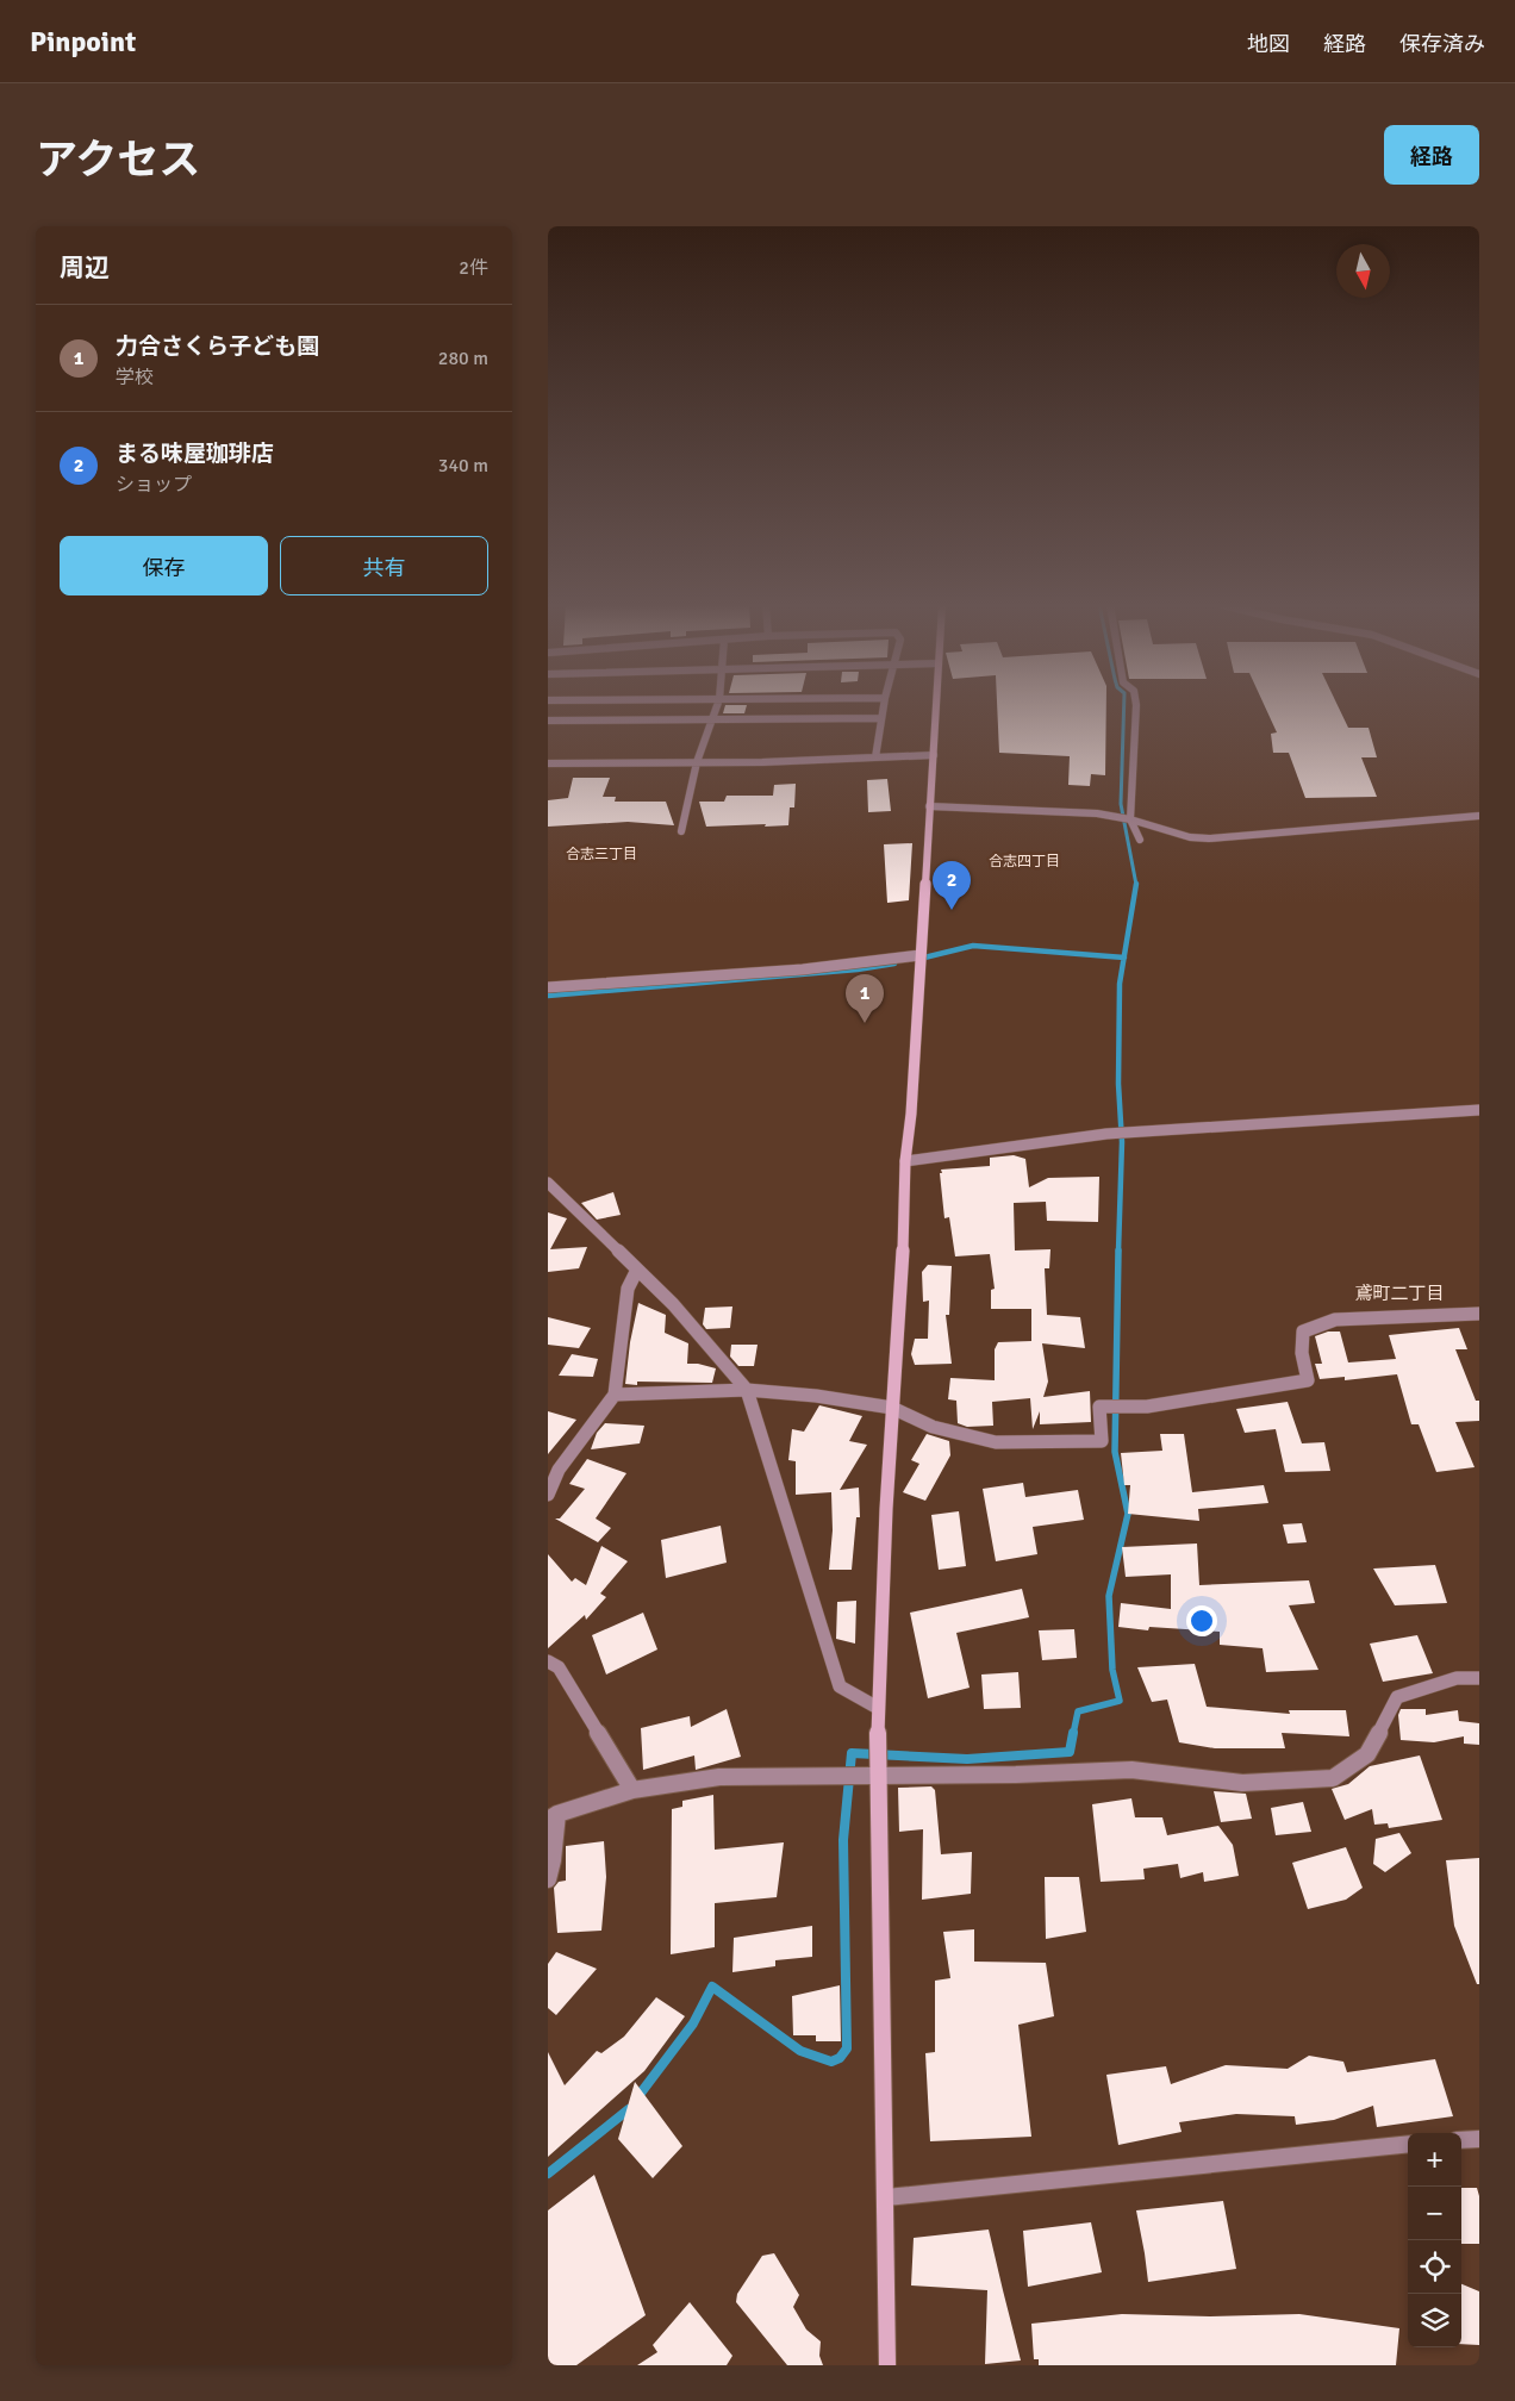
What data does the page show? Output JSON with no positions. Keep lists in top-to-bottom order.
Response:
{
  "districts": ["合志三丁目", "合志四丁目", "鳶町二丁目"],
  "north": "bottom",
  "page": {
    "header": "Pinpoint",
    "nav": ["地図", "経路", "保存済み"],
    "title": "アクセス",
    "buttons": [
      "経路",
      ["保存", "共有"]
    ],
    "heading": ["周辺", "2件"],
    "list": [
      {
        "mark": "1",
        "name": "力合さくら子ども園",
        "note": "学校",
        "value": "280 m"
      },
      {
        "mark": "2",
        "name": "まる味屋珈琲店",
        "note": "ショップ",
        "value": "340 m"
      }
    ],
    "pins": ["2", "1"],
    "map_buttons": ["+", "−"]
  }
}
